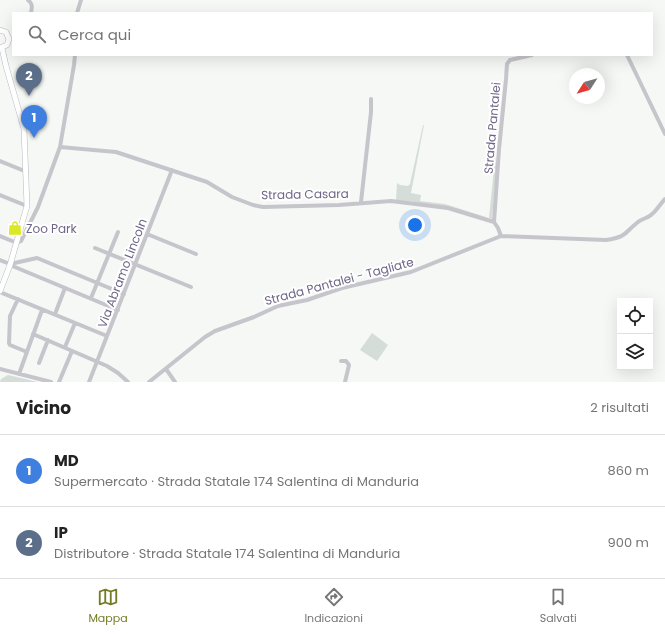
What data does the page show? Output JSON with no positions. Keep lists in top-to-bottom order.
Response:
{
  "streets": {
    "street": [
      "Strada Pantalei",
      "Strada Casara",
      "Via Abramo Lincoln",
      "Strada Pantalei - Tagliate"
    ]
  },
  "crossings": [
    ["Strada Pantalei", "Strada Casara"],
    ["Strada Casara", "Via Abramo Lincoln"]
  ],
  "places": {
    "shop": ["Zoo Park"]
  },
  "north": "bottom left",
  "page": {
    "search": "Cerca qui",
    "pins": ["2", "1"],
    "heading": ["Vicino", "2 risultati"],
    "list": [
      {
        "mark": "1",
        "name": "MD",
        "note": "Supermercato · Strada Statale 174 Salentina di Manduria",
        "value": "860 m"
      },
      {
        "mark": "2",
        "name": "IP",
        "note": "Distributore · Strada Statale 174 Salentina di Manduria",
        "value": "900 m"
      }
    ],
    "nav": ["Mappa", "Indicazioni", "Salvati"]
  }
}
